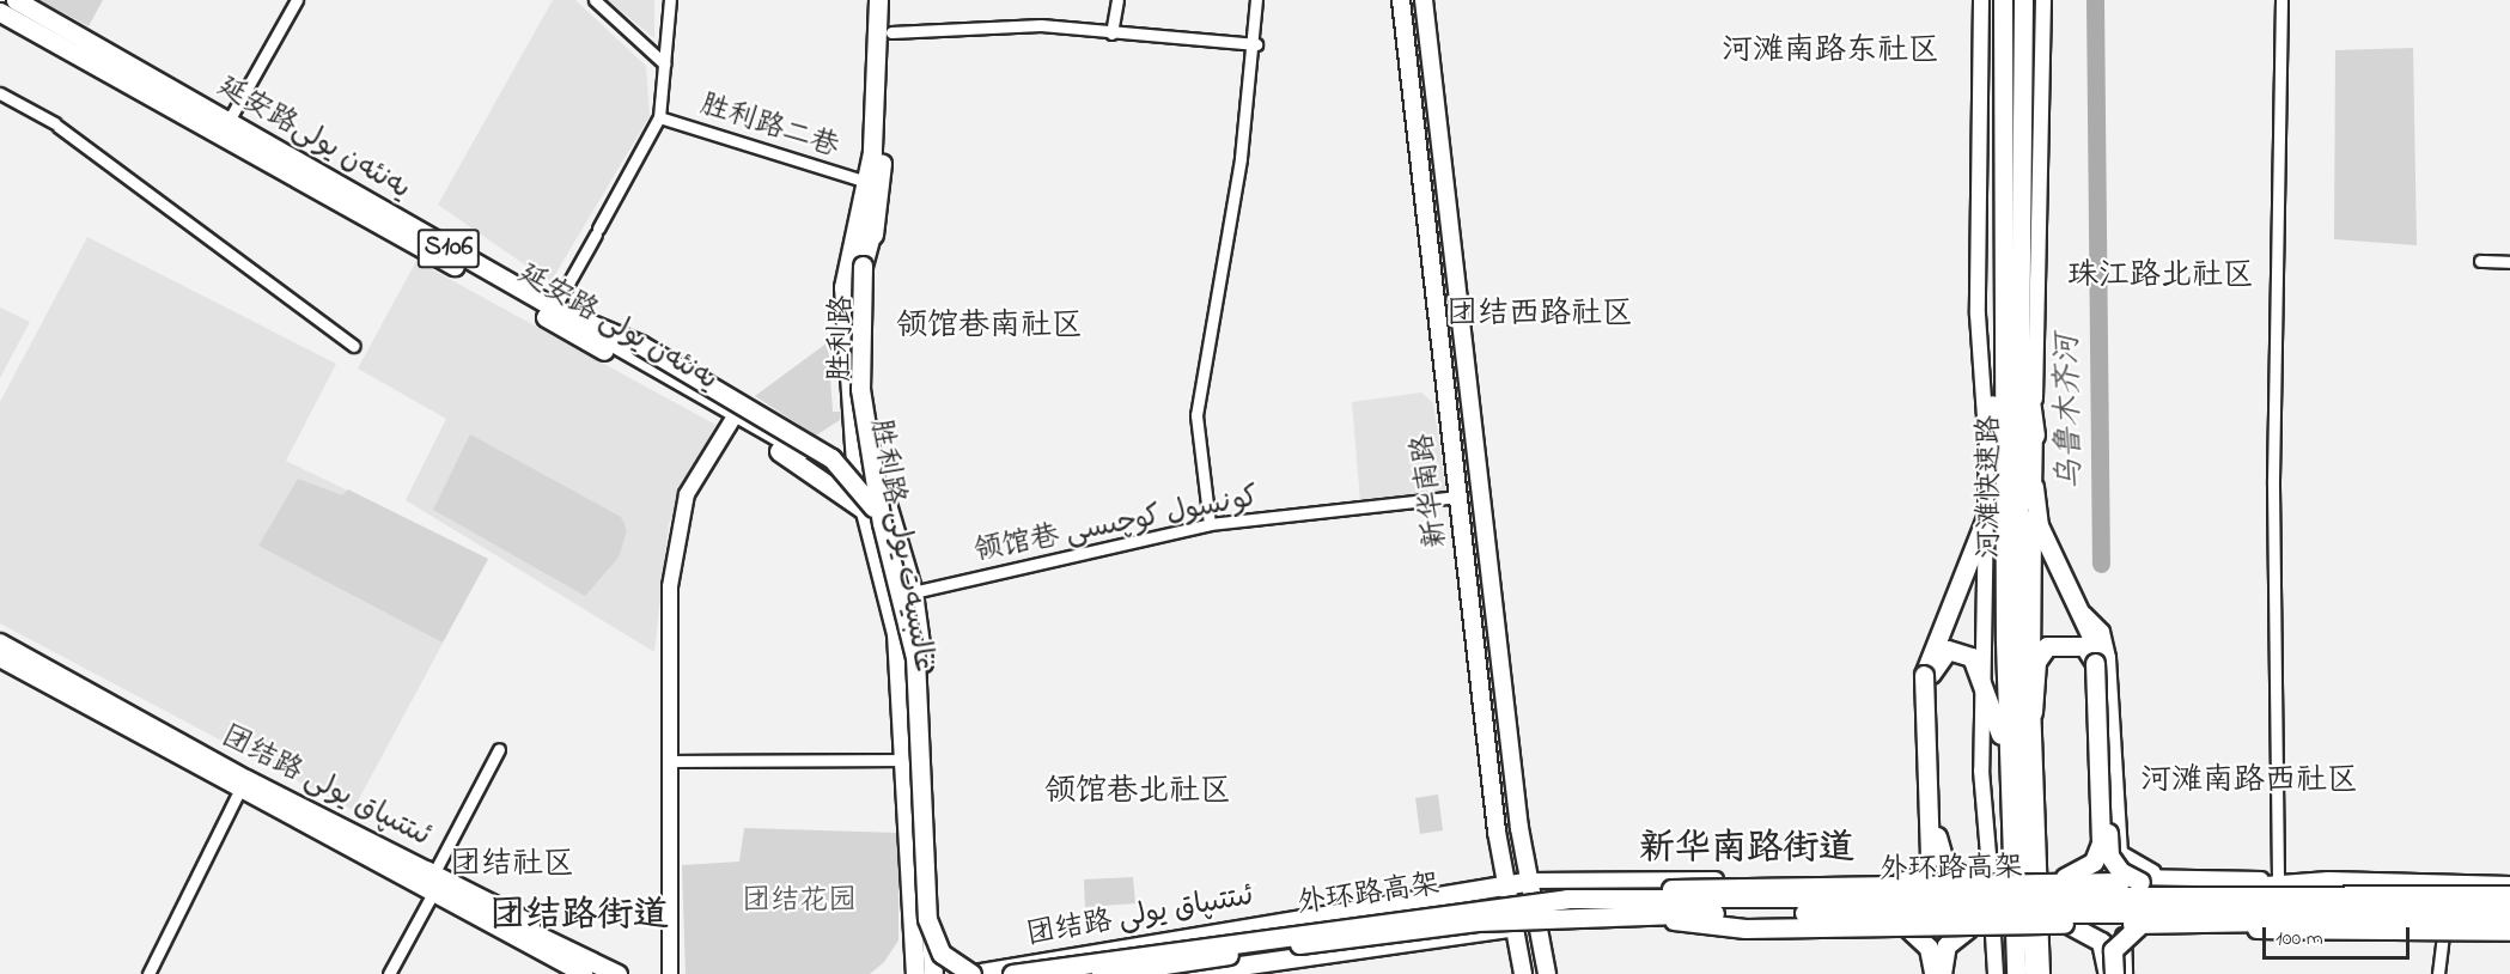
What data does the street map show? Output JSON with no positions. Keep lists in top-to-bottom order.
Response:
{
  "streets": {
    "main road": [
      "延安路يەنئەن يولى",
      "S106",
      "延安路 يەنئەن يولى",
      "胜利路",
      "河滩快速路",
      "新华南路",
      "胜利路 غالىبىيەت يولى",
      "团结路 ئىتتىپاق يولى",
      "外环路高架"
    ],
    "street": ["胜利路二巷", "领馆巷 كونسول كوچىسى"]
  },
  "crossings": [
    ["胜利路二巷", "胜利路 غالىبىيەت يولى"],
    ["延安路يەنئەن يولى", "延安路 يەنئەن يولى"],
    ["延安路يەنئەن يولى", "胜利路"],
    ["延安路يەنئەن يولى", "胜利路 غالىبىيەت يولى"],
    ["延安路 يەنئەن يولى", "胜利路 غالىبىيەت يولى"],
    ["胜利路", "领馆巷 كونسول كوچىسى"],
    ["新华南路", "领馆巷 كونسول كوچىسى"],
    ["新华南路", "团结路 ئىتتىپاق يولى"]
  ],
  "districts": [
    "河滩南路东社区",
    "珠江路北社区",
    "团结西路社区",
    "领馆巷南社区",
    "河滩南路西社区",
    "领馆巷北社区",
    "新华南路街道",
    "团结社区",
    "团结路街道"
  ],
  "water": ["乌鲁木齐河"],
  "parks": ["团结花园"],
  "scale_bar": "100 m"
}
